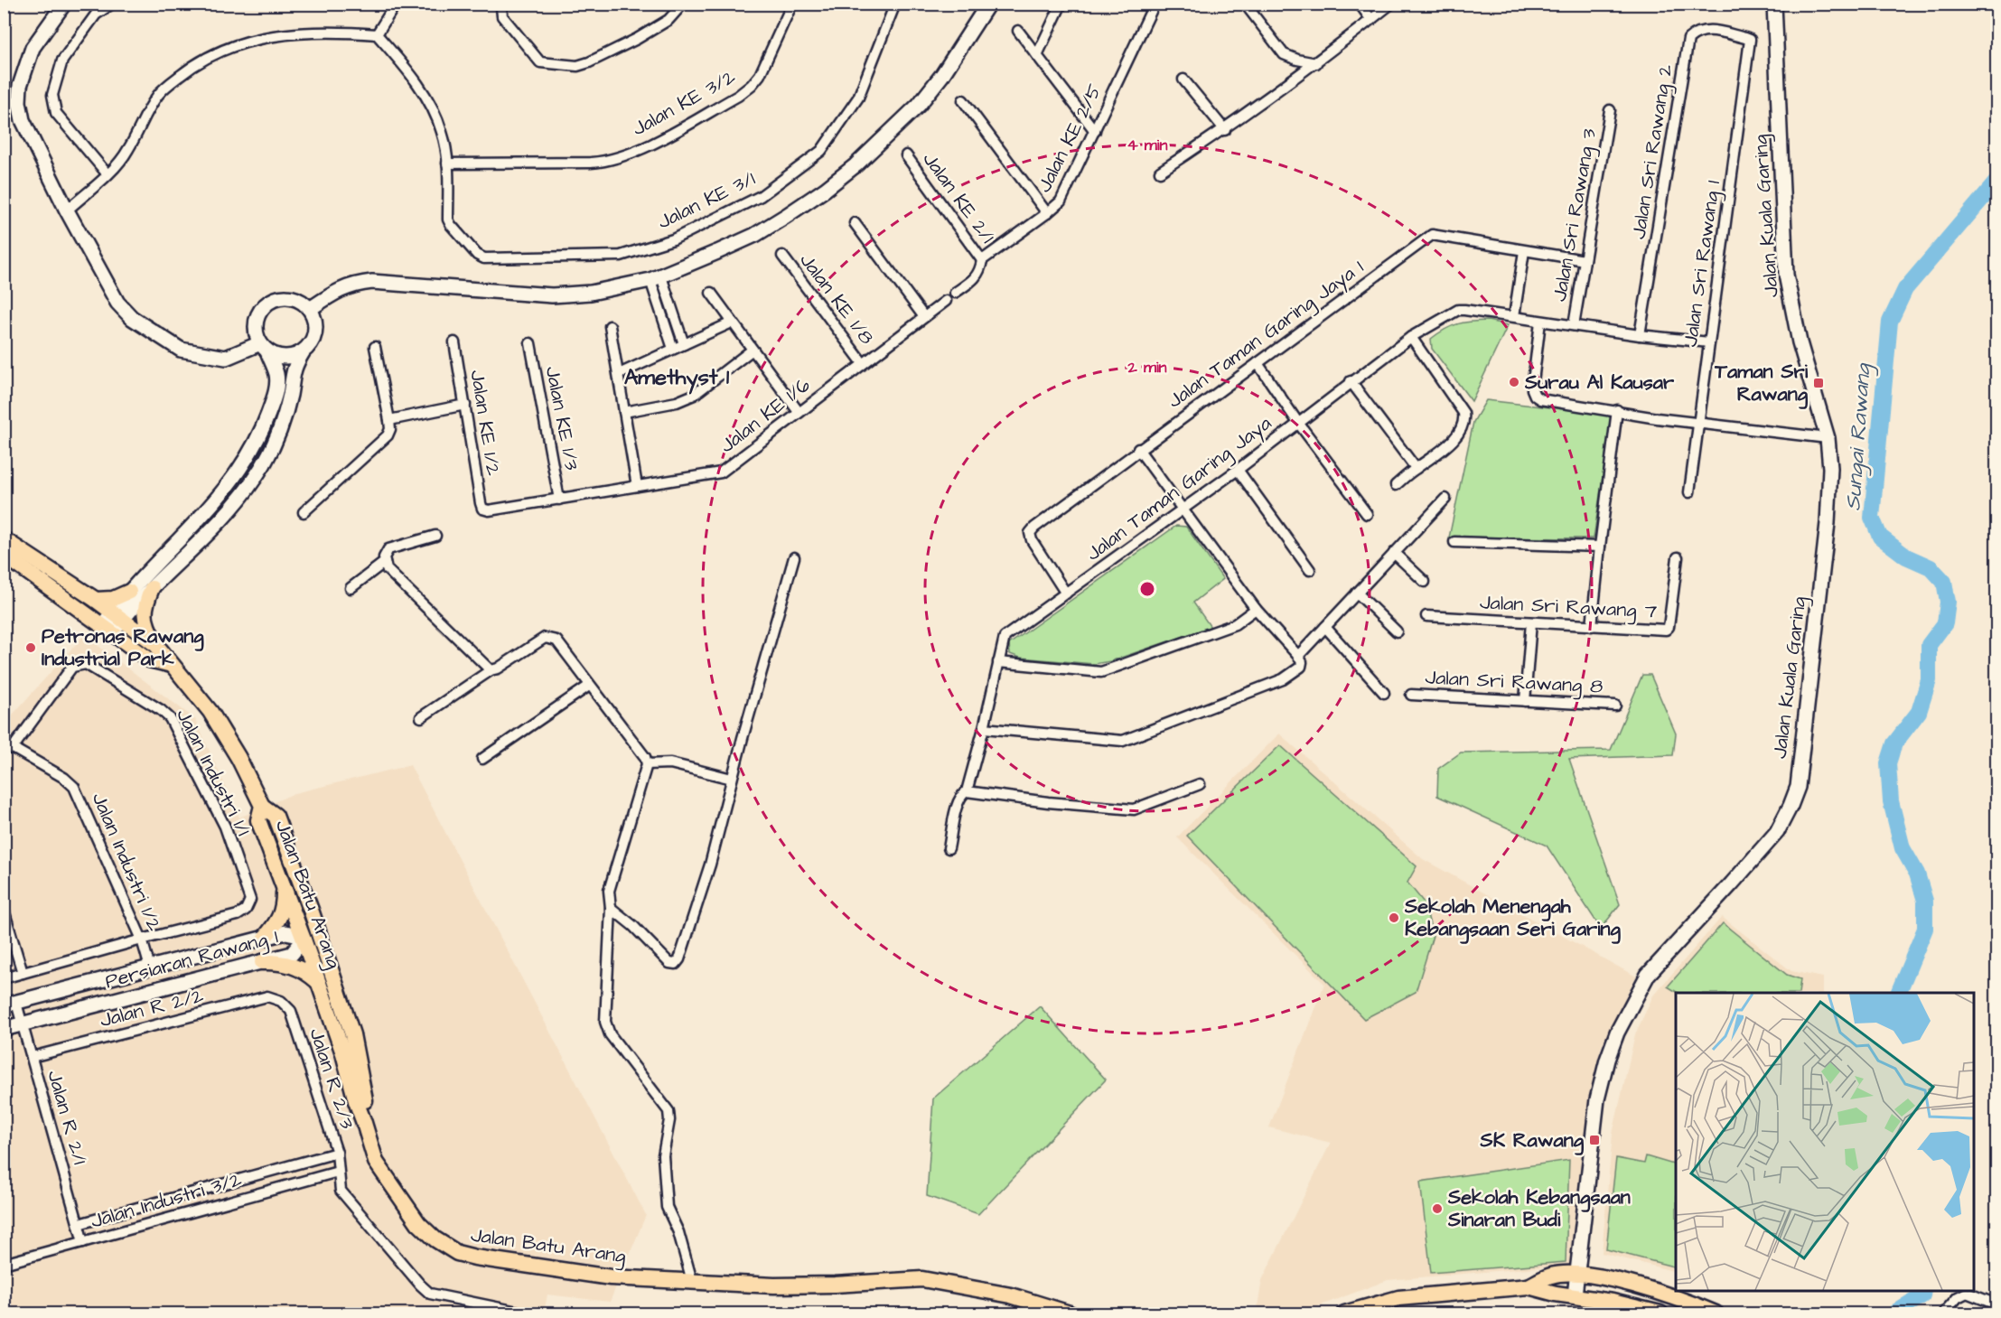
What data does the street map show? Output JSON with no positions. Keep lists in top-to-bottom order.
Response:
{
  "streets": {
    "main road": ["Jalan Batu Arang"],
    "street": [
      "Jalan KE 3/2",
      "Jalan KE 2/5",
      "Jalan Sri Rawang 2",
      "Jalan KE 2/1",
      "Jalan KE 3/1",
      "Jalan Sri Rawang 3",
      "Jalan Kuala Garing",
      "Jalan Sri Rawang 1",
      "Jalan KE 1/8",
      "Jalan Taman Garing Jaya 1",
      "Jalan KE 1/6",
      "Jalan KE 1/3",
      "Jalan KE 1/2",
      "Jalan Taman Garing Jaya",
      "Jalan Sri Rawang 7",
      "Jalan Sri Rawang 8",
      "Jalan Industri 1/1",
      "Jalan Industri 1/2",
      "Persiaran Rawang 1",
      "Jalan R 2/2",
      "Jalan R 2/3",
      "Jalan R 2/1",
      "Jalan Industri 3/2"
    ]
  },
  "crossings": [
    ["Jalan KE 3/2", "Jalan KE 3/1"],
    ["Jalan KE 2/5", "Jalan KE 2/1"],
    ["Jalan Sri Rawang 2", "Jalan Sri Rawang 1"],
    ["Jalan Sri Rawang 2", "Jalan Taman Garing Jaya"],
    ["Jalan Sri Rawang 3", "Jalan Taman Garing Jaya 1"],
    ["Jalan Sri Rawang 3", "Jalan Taman Garing Jaya"],
    ["Jalan Sri Rawang 1", "Jalan Taman Garing Jaya"],
    ["Jalan KE 1/8", "Jalan KE 1/6"],
    ["Jalan Taman Garing Jaya 1", "Jalan Taman Garing Jaya"],
    ["Jalan KE 1/6", "Jalan KE 1/3"],
    ["Jalan KE 1/6", "Jalan KE 1/2"],
    ["Jalan Industri 1/1", "Jalan Industri 1/2"],
    ["Jalan Industri 1/2", "Persiaran Rawang 1"],
    ["Jalan Batu Arang", "Persiaran Rawang 1"],
    ["Persiaran Rawang 1", "Jalan R 2/1"],
    ["Jalan R 2/2", "Jalan R 2/3"],
    ["Jalan R 2/2", "Jalan R 2/1"],
    ["Jalan R 2/3", "Jalan Industri 3/2"],
    ["Jalan R 2/1", "Jalan Industri 3/2"]
  ],
  "districts": ["Amethyst 1"],
  "water": ["Sungai Rawang"],
  "places": {
    "other": [
      "Surau Al Kausar",
      "Petronas Rawang Industrial Park",
      "Sekolah Menengah Kebangsaan Seri Garing",
      "Sekolah Kebangsaan Sinaran Budi"
    ],
    "transit": ["Taman Sri Rawang", "SK Rawang"]
  },
  "rings": ["4 min", "2 min"]
}
